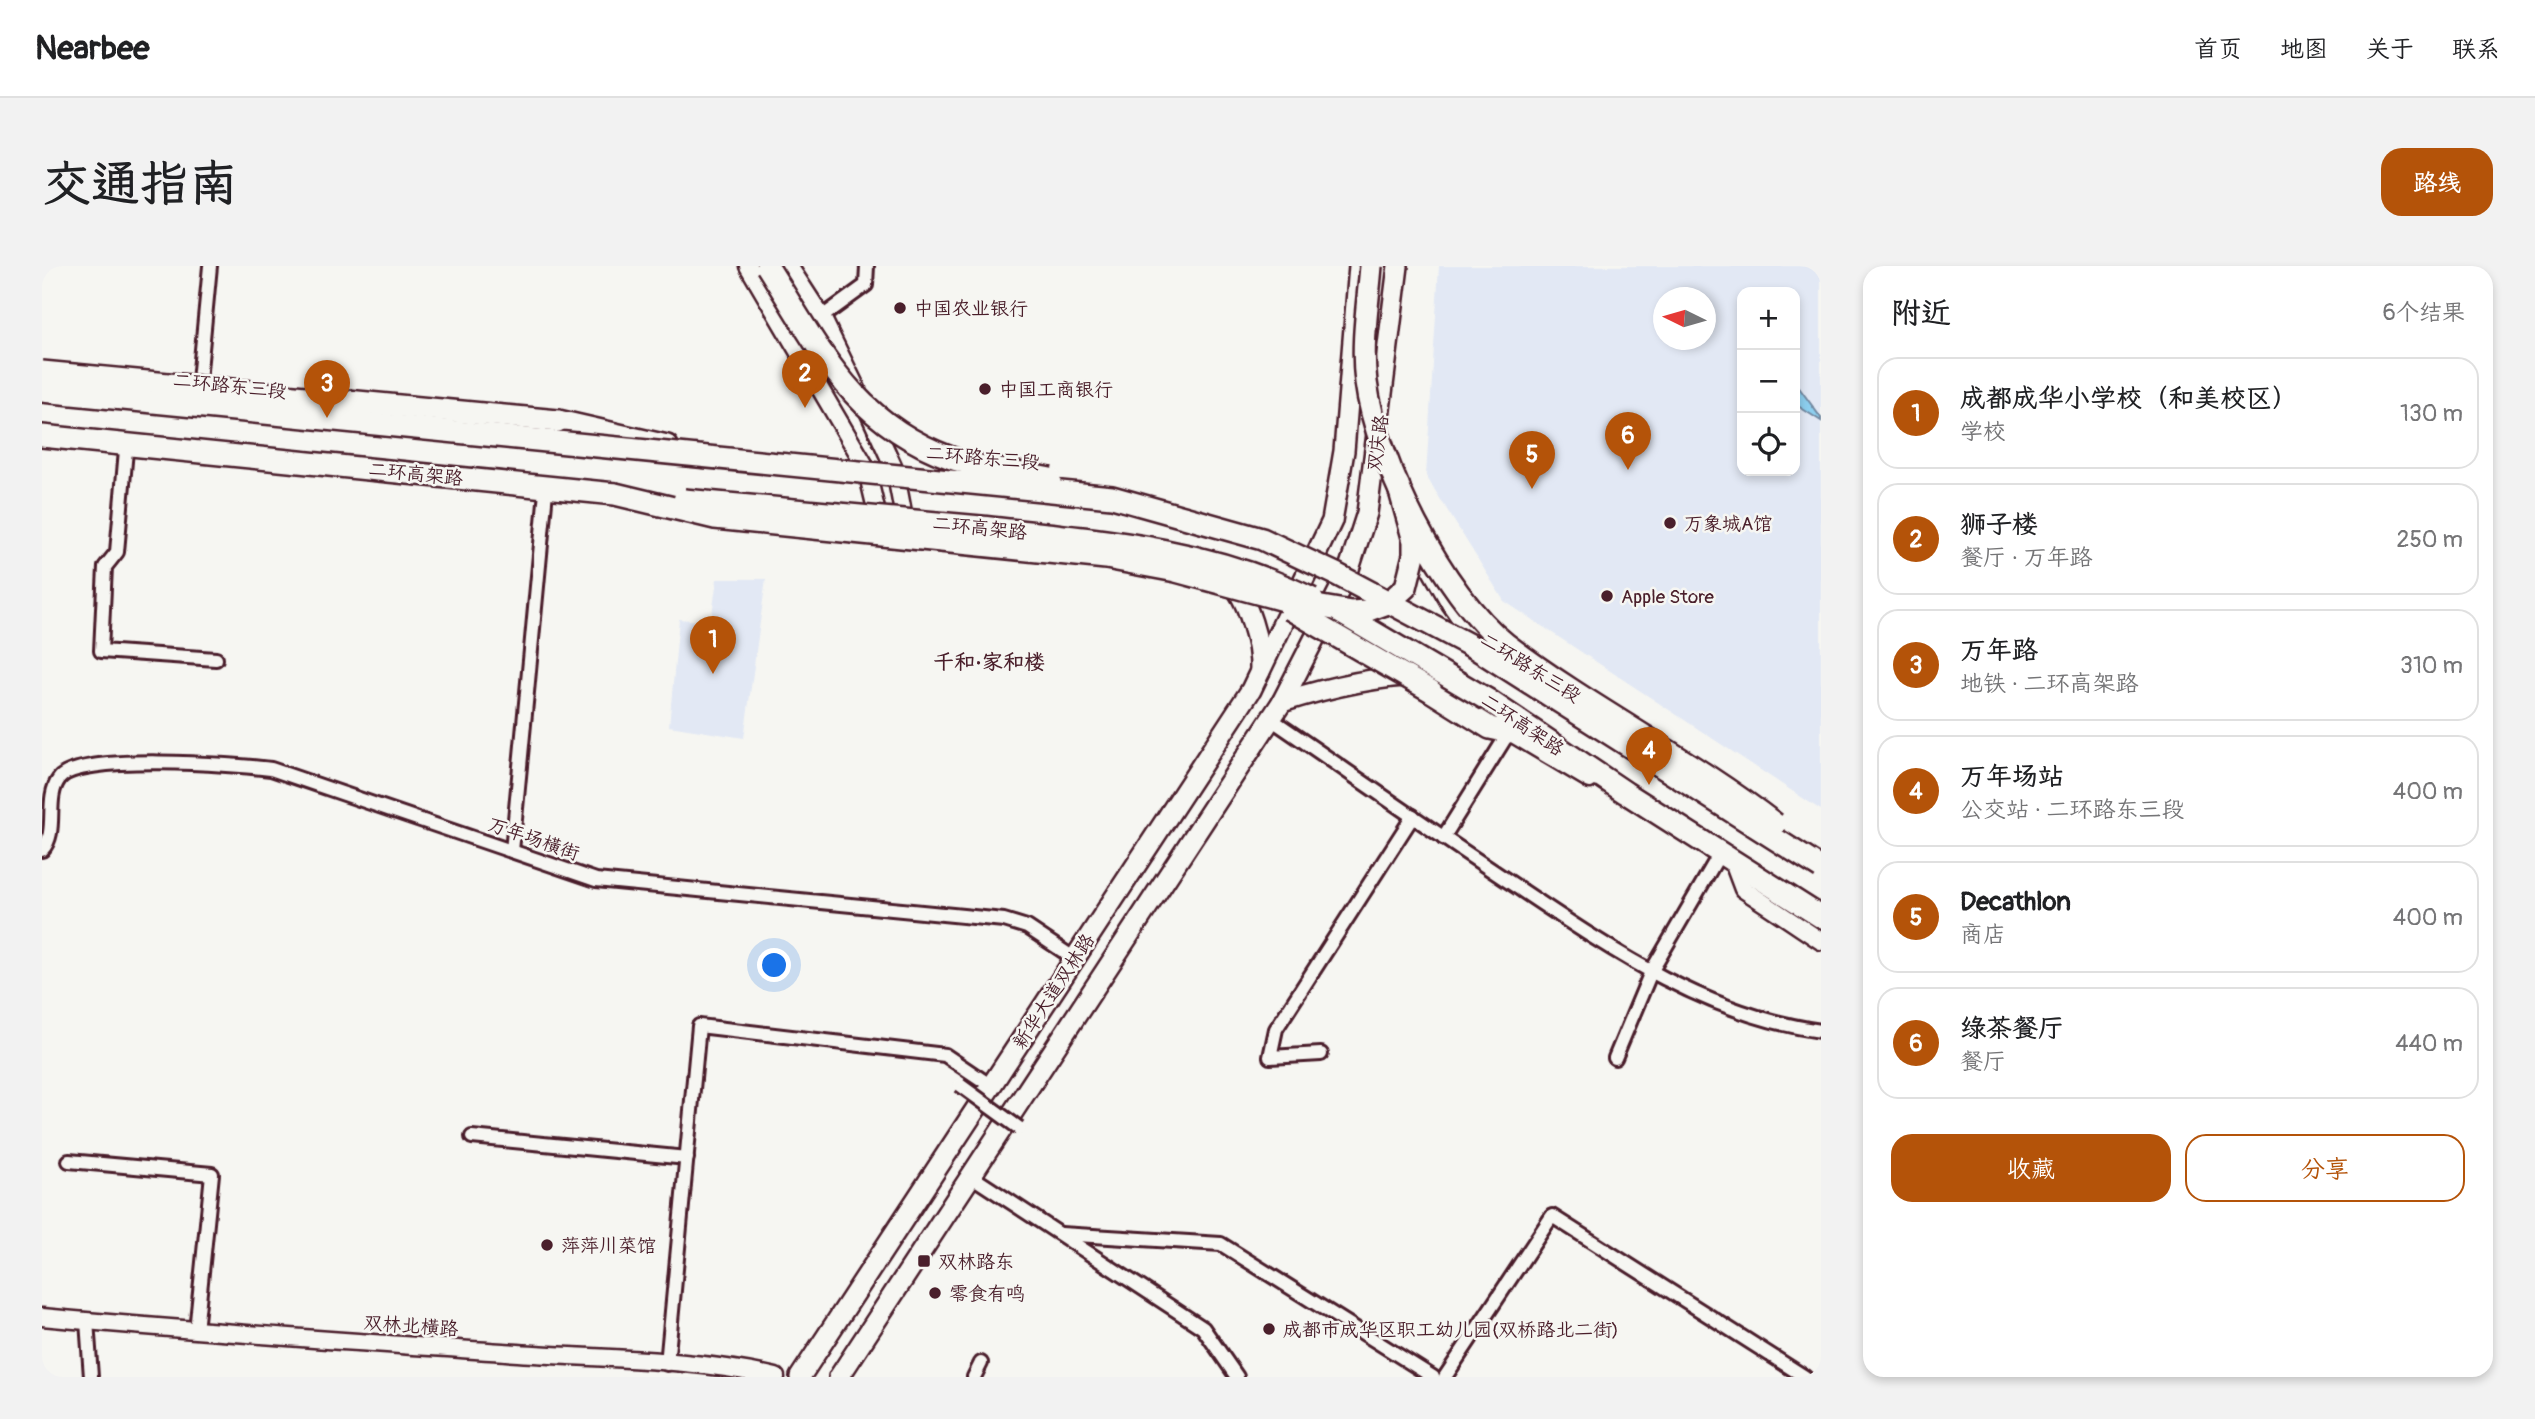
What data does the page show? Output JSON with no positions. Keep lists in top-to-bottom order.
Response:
{
  "streets": {
    "highway": ["二环高架路"],
    "main road": [
      "二环路东三段",
      "双庆路",
      "新华大道双林路",
      "双林北横路"
    ],
    "street": ["万年场横街"]
  },
  "crossings": [
    ["二环路东三段", "双庆路"],
    ["双庆路", "新华大道双林路"],
    ["万年场横街", "新华大道双林路"]
  ],
  "districts": ["千和·家和楼"],
  "places": {
    "other": [
      "中国农业银行",
      "中国工商银行",
      "万象城A馆",
      "Apple Store",
      "萍萍川菜馆",
      "零食有鸣",
      "成都市成华区职工幼儿园(双桥路北二街)"
    ],
    "transit": ["双林路东"]
  },
  "north": "left",
  "page": {
    "header": "Nearbee",
    "nav": [
      "首页",
      "地图",
      "关于",
      "联系"
    ],
    "buttons": [
      "路线",
      ["收藏", "分享"]
    ],
    "title": "交通指南",
    "heading": ["附近", "6个结果"],
    "map_buttons": ["+", "−"],
    "pins": [
      "2",
      "3",
      "6",
      "5",
      "1",
      "4"
    ],
    "list": [
      {
        "mark": "1",
        "name": "成都成华小学校（和美校区）",
        "note": "学校",
        "value": "130 m"
      },
      {
        "mark": "2",
        "name": "狮子楼",
        "note": "餐厅 · 万年路",
        "value": "250 m"
      },
      {
        "mark": "3",
        "name": "万年路",
        "note": "地铁 · 二环高架路",
        "value": "310 m"
      },
      {
        "mark": "4",
        "name": "万年场站",
        "note": "公交站 · 二环路东三段",
        "value": "400 m"
      },
      {
        "mark": "5",
        "name": "Decathlon",
        "note": "商店",
        "value": "400 m"
      },
      {
        "mark": "6",
        "name": "绿茶餐厅",
        "note": "餐厅",
        "value": "440 m"
      }
    ]
  }
}
